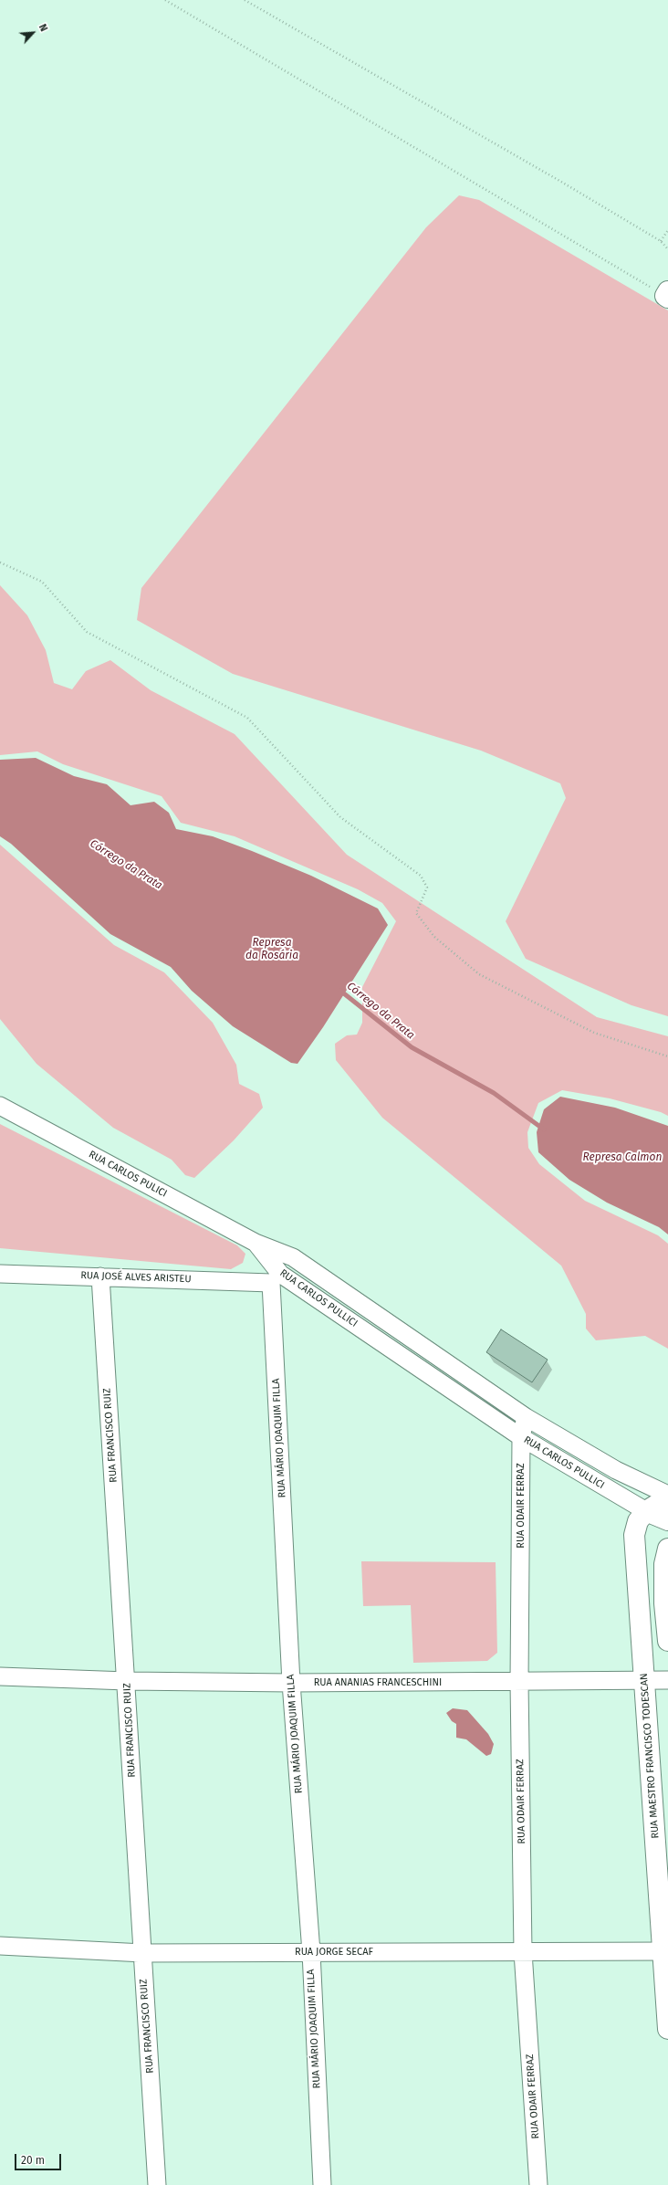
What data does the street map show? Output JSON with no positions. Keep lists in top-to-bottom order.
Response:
{
  "streets": {
    "main road": ["RUA CARLOS PULLICI", "RUA MAESTRO FRANCISCO TODESCAN"],
    "street": [
      "RUA CARLOS PULICI",
      "RUA JOSÉ ALVES ARISTEU",
      "RUA FRANCISCO RUIZ",
      "RUA MÁRIO JOAQUIM FILLA",
      "RUA ODAIR FERRAZ",
      "RUA ANANIAS FRANCESCHINI",
      "RUA JORGE SECAF"
    ]
  },
  "crossings": [
    ["RUA CARLOS PULICI", "RUA CARLOS PULLICI"],
    ["RUA JOSÉ ALVES ARISTEU", "RUA CARLOS PULLICI"],
    ["RUA JOSÉ ALVES ARISTEU", "RUA FRANCISCO RUIZ"],
    ["RUA JOSÉ ALVES ARISTEU", "RUA MÁRIO JOAQUIM FILLA"],
    ["RUA CARLOS PULLICI", "RUA MÁRIO JOAQUIM FILLA"],
    ["RUA CARLOS PULLICI", "RUA ODAIR FERRAZ"],
    ["RUA CARLOS PULLICI", "RUA MAESTRO FRANCISCO TODESCAN"],
    ["RUA FRANCISCO RUIZ", "RUA ANANIAS FRANCESCHINI"],
    ["RUA FRANCISCO RUIZ", "RUA JORGE SECAF"],
    ["RUA MÁRIO JOAQUIM FILLA", "RUA ANANIAS FRANCESCHINI"],
    ["RUA MÁRIO JOAQUIM FILLA", "RUA JORGE SECAF"],
    ["RUA ODAIR FERRAZ", "RUA ANANIAS FRANCESCHINI"],
    ["RUA ODAIR FERRAZ", "RUA JORGE SECAF"],
    ["RUA ANANIAS FRANCESCHINI", "RUA MAESTRO FRANCISCO TODESCAN"],
    ["RUA MAESTRO FRANCISCO TODESCAN", "RUA JORGE SECAF"]
  ],
  "water": ["Córrego da Prata", "Represa da Rosária", "Represa Calmon"],
  "scale_bar": "20 m",
  "north": "top right"
}
